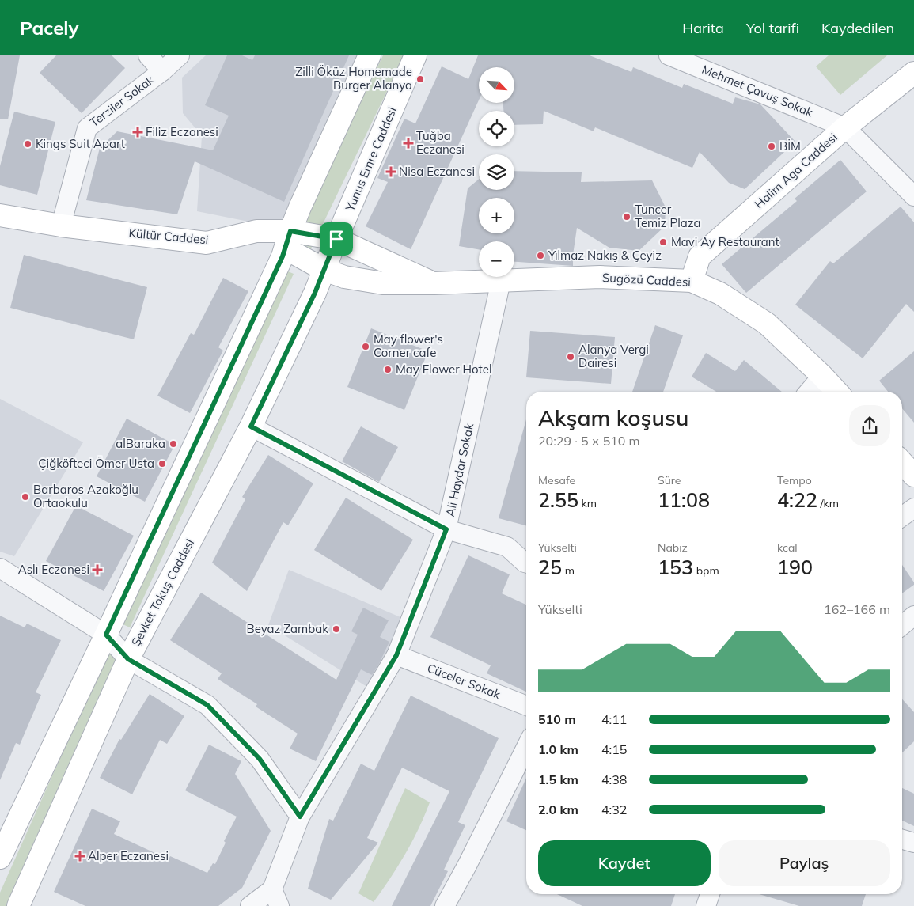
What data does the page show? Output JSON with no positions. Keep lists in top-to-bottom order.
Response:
{
  "streets": {
    "main road": [
      "Yunus Emre Caddesi",
      "Halim Aga Caddesi",
      "Kültür Caddesi",
      "Sugözü Caddesi",
      "Şevket Tokuş Caddesi"
    ],
    "street": [
      "Mehmet Çavuş Sokak",
      "Terziler Sokak",
      "Ali Haydar Sokak",
      "Cüceler Sokak"
    ]
  },
  "crossings": [
    ["Mehmet Çavuş Sokak", "Halim Aga Caddesi"],
    ["Terziler Sokak", "Kültür Caddesi"],
    ["Yunus Emre Caddesi", "Kültür Caddesi"],
    ["Yunus Emre Caddesi", "Sugözü Caddesi"],
    ["Yunus Emre Caddesi", "Şevket Tokuş Caddesi"],
    ["Halim Aga Caddesi", "Sugözü Caddesi"],
    ["Kültür Caddesi", "Sugözü Caddesi"],
    ["Sugözü Caddesi", "Ali Haydar Sokak"],
    ["Sugözü Caddesi", "Şevket Tokuş Caddesi"],
    ["Ali Haydar Sokak", "Cüceler Sokak"]
  ],
  "places": {
    "other": [
      "Zilli Öküz Homemade Burger Alanya",
      "Kings Suit Apart",
      "BİM",
      "Tuncer Temiz Plaza",
      "Mavi Ay Restaurant",
      "Yılmaz Nakış & Çeyiz",
      "May flower's Corner cafe",
      "Alanya Vergi Dairesi",
      "May Flower Hotel",
      "alBaraka",
      "Çiğköfteci Ömer Usta",
      "Barbaros Azakoğlu Ortaokulu",
      "Beyaz Zambak"
    ],
    "health": [
      "Filiz Eczanesi",
      "Tuğba Eczanesi",
      "Nisa Eczanesi",
      "Aslı Eczanesi",
      "Alper Eczanesi"
    ]
  },
  "north": "bottom right",
  "page": {
    "header": "Pacely",
    "nav": ["Harita", "Yol tarifi", "Kaydedilen"],
    "map_buttons": ["+", "−"],
    "heading": ["Akşam koşusu", "20:29 · 5 × 510 m"],
    "stats": [
      ["Mesafe", "2.55 km"],
      ["Süre", "11:08"],
      ["Tempo", "4:22 /km"],
      ["Yükselti", "25 m"],
      ["Nabız", "153 bpm"],
      ["kcal", "190"]
    ],
    "chart": ["Yükselti", "162–166 m"],
    "list": [
      {
        "name": "510 m",
        "note": "4:11"
      },
      {
        "name": "1.0 km",
        "note": "4:15"
      },
      {
        "name": "1.5 km",
        "note": "4:38"
      },
      {
        "name": "2.0 km",
        "note": "4:32"
      }
    ],
    "buttons": ["Kaydet", "Paylaş"]
  }
}
